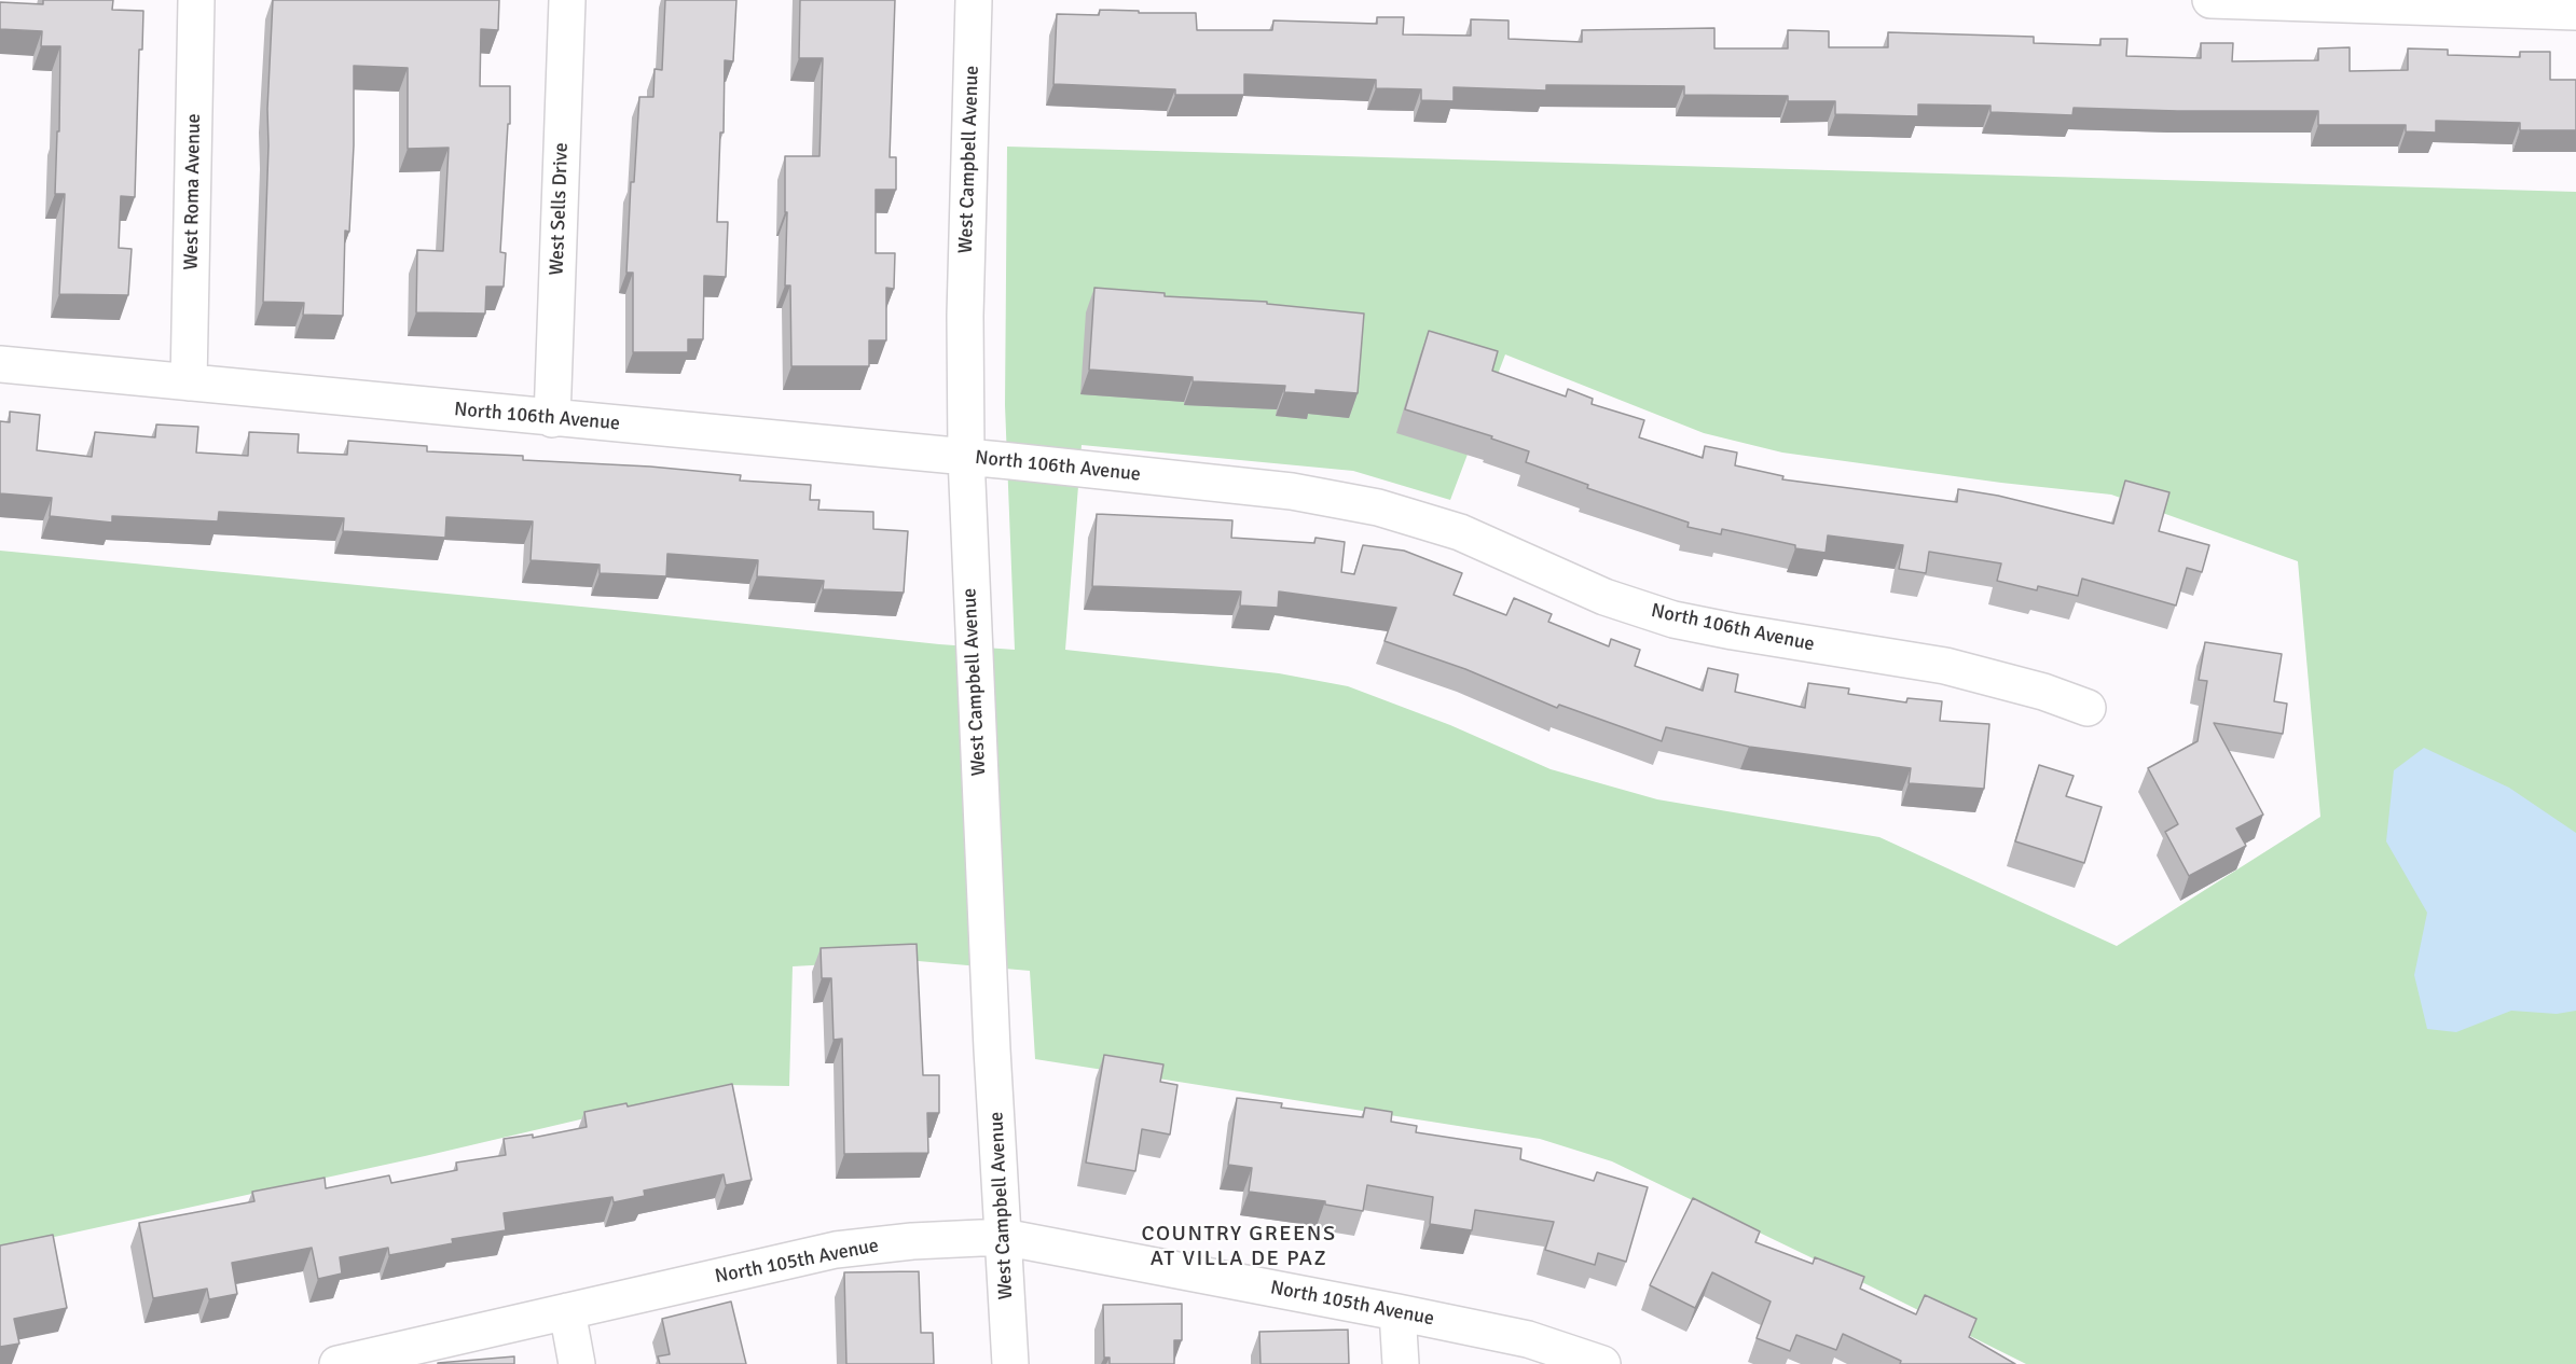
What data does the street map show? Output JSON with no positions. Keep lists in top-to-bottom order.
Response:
{
  "streets": {
    "street": [
      "West Campbell Avenue",
      "West Roma Avenue",
      "West Sells Drive",
      "North 106th Avenue",
      "North 105th Avenue"
    ]
  },
  "crossings": [
    ["West Campbell Avenue", "North 106th Avenue"],
    ["West Campbell Avenue", "North 105th Avenue"],
    ["West Roma Avenue", "North 106th Avenue"],
    ["West Sells Drive", "North 106th Avenue"]
  ],
  "districts": ["COUNTRY GREENS AT VILLA DE PAZ"]
}
